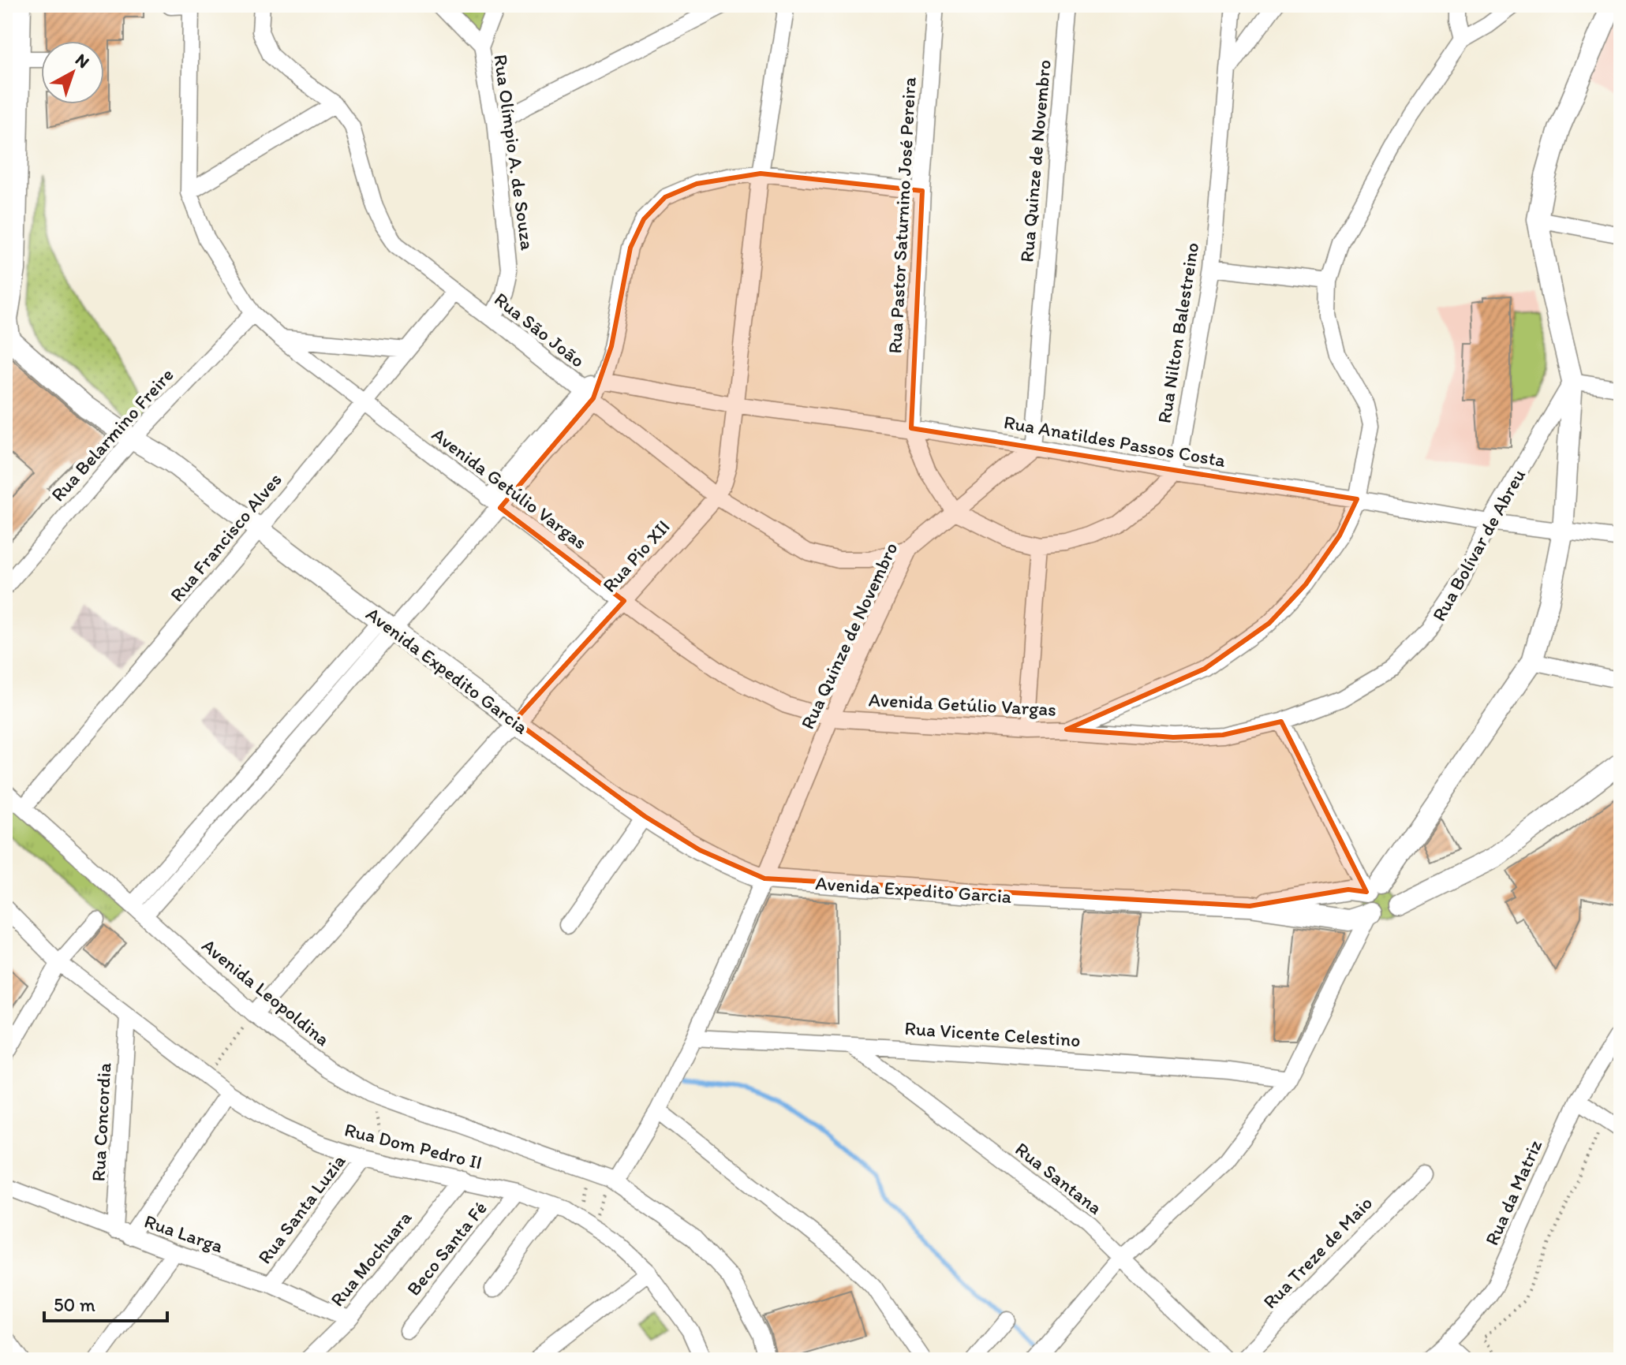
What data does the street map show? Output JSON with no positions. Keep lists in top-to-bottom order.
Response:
{
  "streets": {
    "main road": ["Avenida Expedito Garcia"],
    "street": [
      "Rua Olímpio A. de Souza",
      "Rua Quinze de Novembro",
      "Rua Pastor Saturnino José Pereira",
      "Rua São João",
      "Rua Nilton Balestreino",
      "Rua Belarmino Freire",
      "Rua Anatildes Passos Costa",
      "Avenida Getúlio Vargas",
      "Rua Francisco Alves",
      "Rua Bolívar de Abreu",
      "Rua Pio XII",
      "Avenida Leopoldina",
      "Rua Vicente Celestino",
      "Rua Concordia",
      "Rua Dom Pedro II",
      "Rua Santana",
      "Rua da Matriz",
      "Rua Santa Luzia",
      "Rua Larga",
      "Beco Santa Fé",
      "Rua Treze de Maio",
      "Rua Mochuara"
    ]
  },
  "crossings": [
    ["Rua Olímpio A. de Souza", "Rua São João"],
    ["Rua Quinze de Novembro", "Rua São João"],
    ["Rua Quinze de Novembro", "Rua Anatildes Passos Costa"],
    ["Rua Quinze de Novembro", "Avenida Getúlio Vargas"],
    ["Rua Quinze de Novembro", "Avenida Expedito Garcia"],
    ["Rua Quinze de Novembro", "Avenida Leopoldina"],
    ["Rua Quinze de Novembro", "Rua Vicente Celestino"],
    ["Rua Pastor Saturnino José Pereira", "Rua Anatildes Passos Costa"],
    ["Rua São João", "Rua Francisco Alves"],
    ["Rua São João", "Rua Pio XII"],
    ["Rua Nilton Balestreino", "Rua Anatildes Passos Costa"],
    ["Rua Belarmino Freire", "Avenida Getúlio Vargas"],
    ["Rua Belarmino Freire", "Avenida Expedito Garcia"],
    ["Rua Anatildes Passos Costa", "Rua Bolívar de Abreu"],
    ["Rua Anatildes Passos Costa", "Rua Pio XII"],
    ["Avenida Getúlio Vargas", "Rua Francisco Alves"],
    ["Avenida Getúlio Vargas", "Rua Bolívar de Abreu"],
    ["Avenida Getúlio Vargas", "Rua Pio XII"],
    ["Rua Francisco Alves", "Avenida Expedito Garcia"],
    ["Rua Francisco Alves", "Avenida Leopoldina"],
    ["Rua Pio XII", "Avenida Expedito Garcia"],
    ["Rua Pio XII", "Avenida Leopoldina"],
    ["Rua Vicente Celestino", "Rua Santana"],
    ["Rua Concordia", "Rua Dom Pedro II"],
    ["Rua Concordia", "Rua Larga"],
    ["Rua Dom Pedro II", "Rua Santa Luzia"],
    ["Rua Dom Pedro II", "Beco Santa Fé"],
    ["Rua Dom Pedro II", "Rua Mochuara"],
    ["Rua Santa Luzia", "Rua Larga"],
    ["Rua Larga", "Rua Mochuara"]
  ],
  "scale_bar": "50 m",
  "north": "top right"
}
